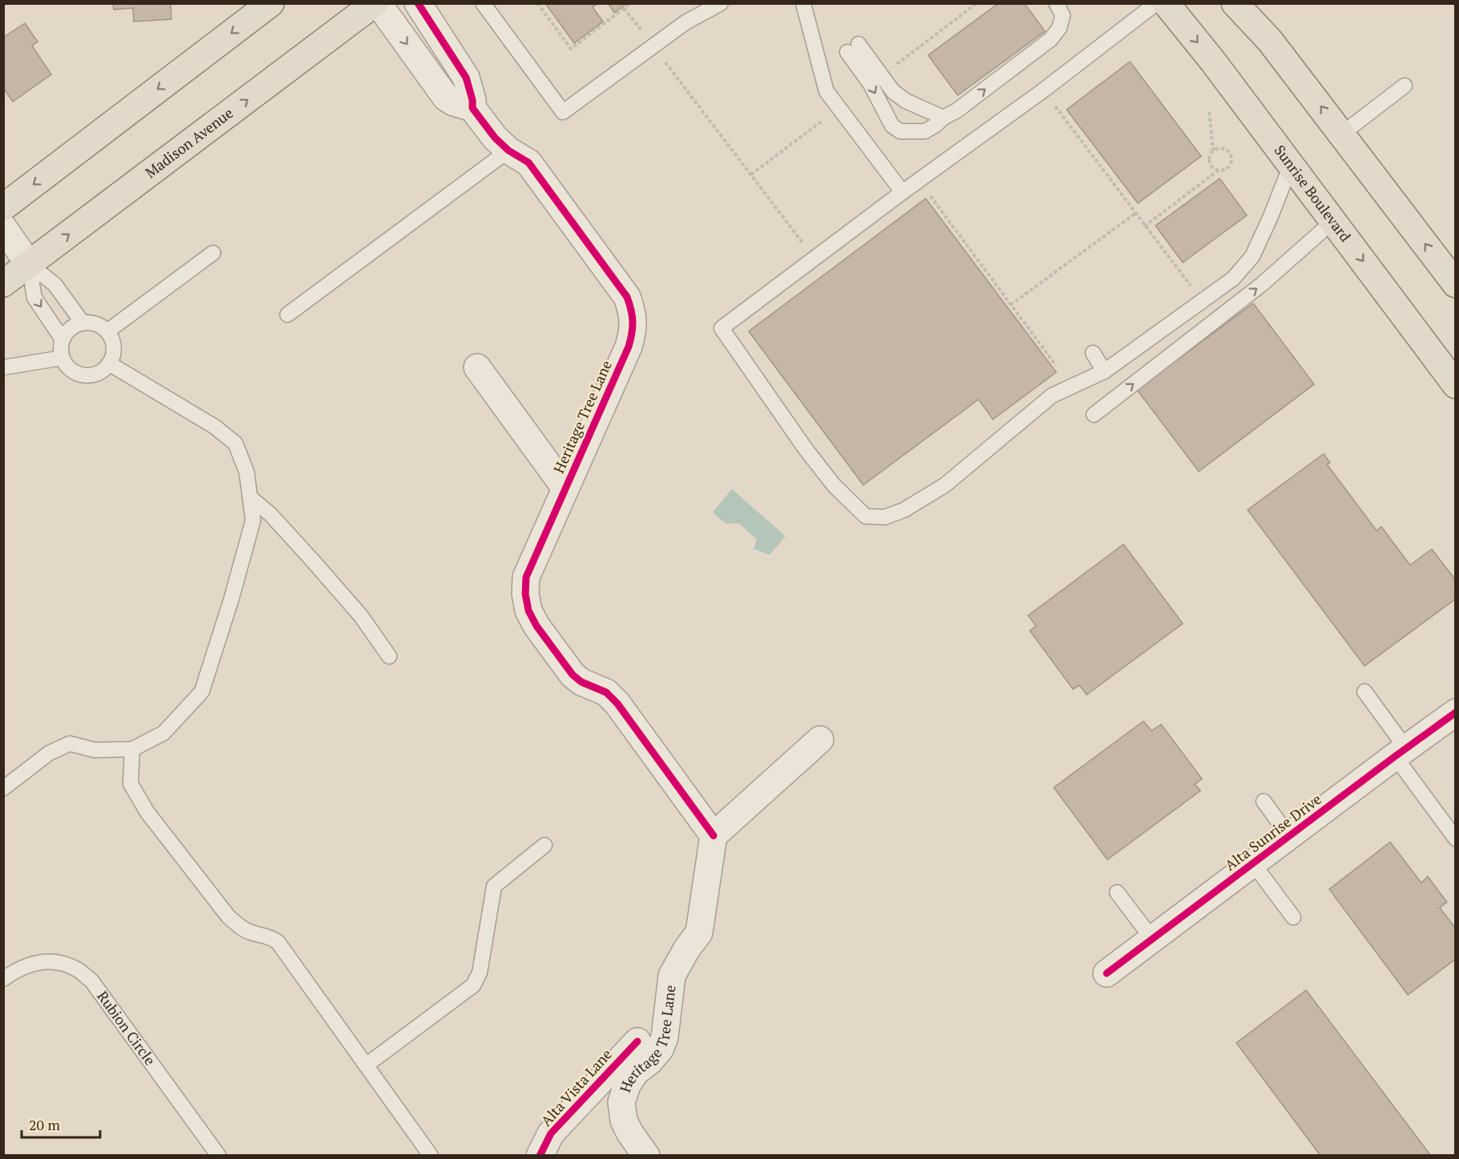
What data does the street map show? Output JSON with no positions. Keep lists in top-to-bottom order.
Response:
{
  "streets": {
    "main road": ["Madison Avenue", "Sunrise Boulevard"],
    "street": ["Heritage Tree Lane", "Alta Sunrise Drive", "Alta Vista Lane"],
    "lane": ["Rubion Circle"]
  },
  "scale_bar": "20 m"
}
